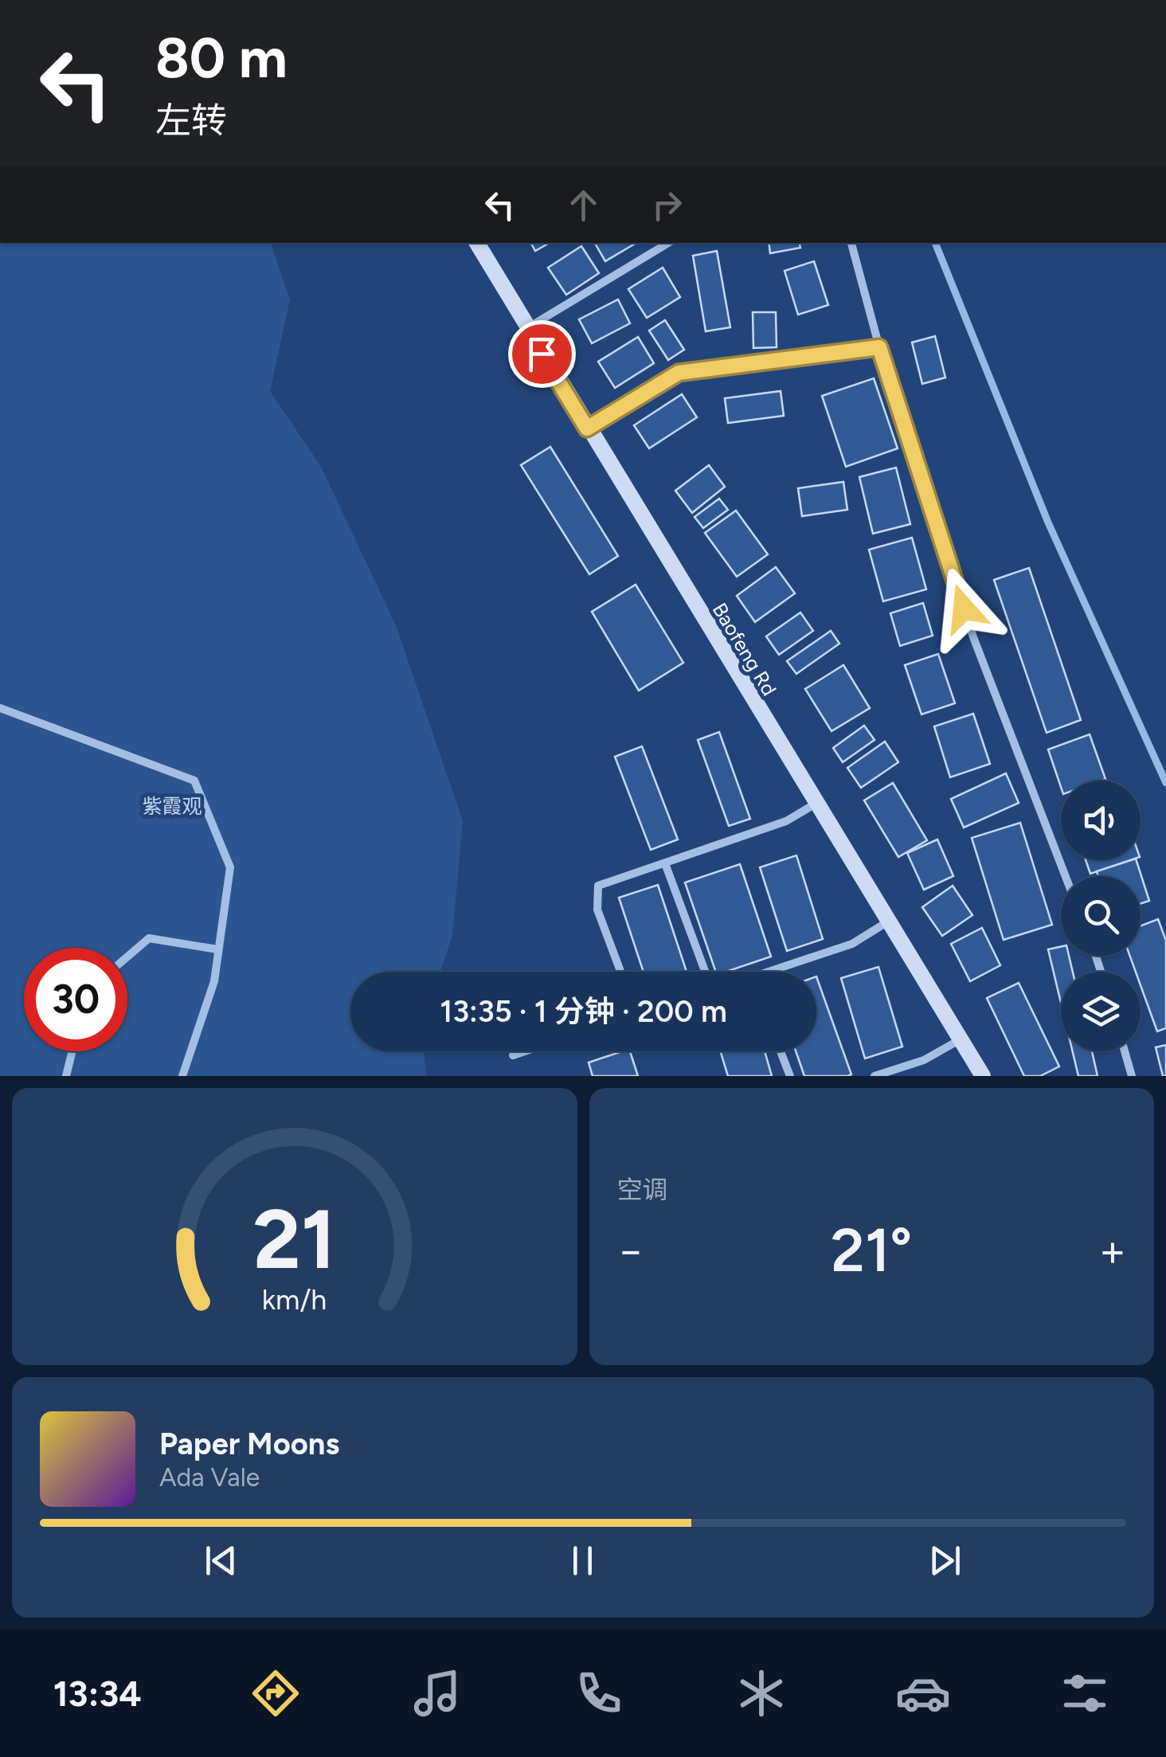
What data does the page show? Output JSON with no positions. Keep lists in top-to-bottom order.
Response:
{
  "streets": {
    "street": ["Baofeng Rd"]
  },
  "parks": ["紫霞观"],
  "page": {
    "turn": ["80 m", "左转"],
    "limit": "30",
    "trip": "13:35 · 1 分钟 · 200 m",
    "tile": "空调",
    "heat": ["−", "21°", "+"],
    "song": ["Paper Moons", "Ada Vale"],
    "tabs": "13:34",
    "gauge": ["21", "km/h"]
  }
}
